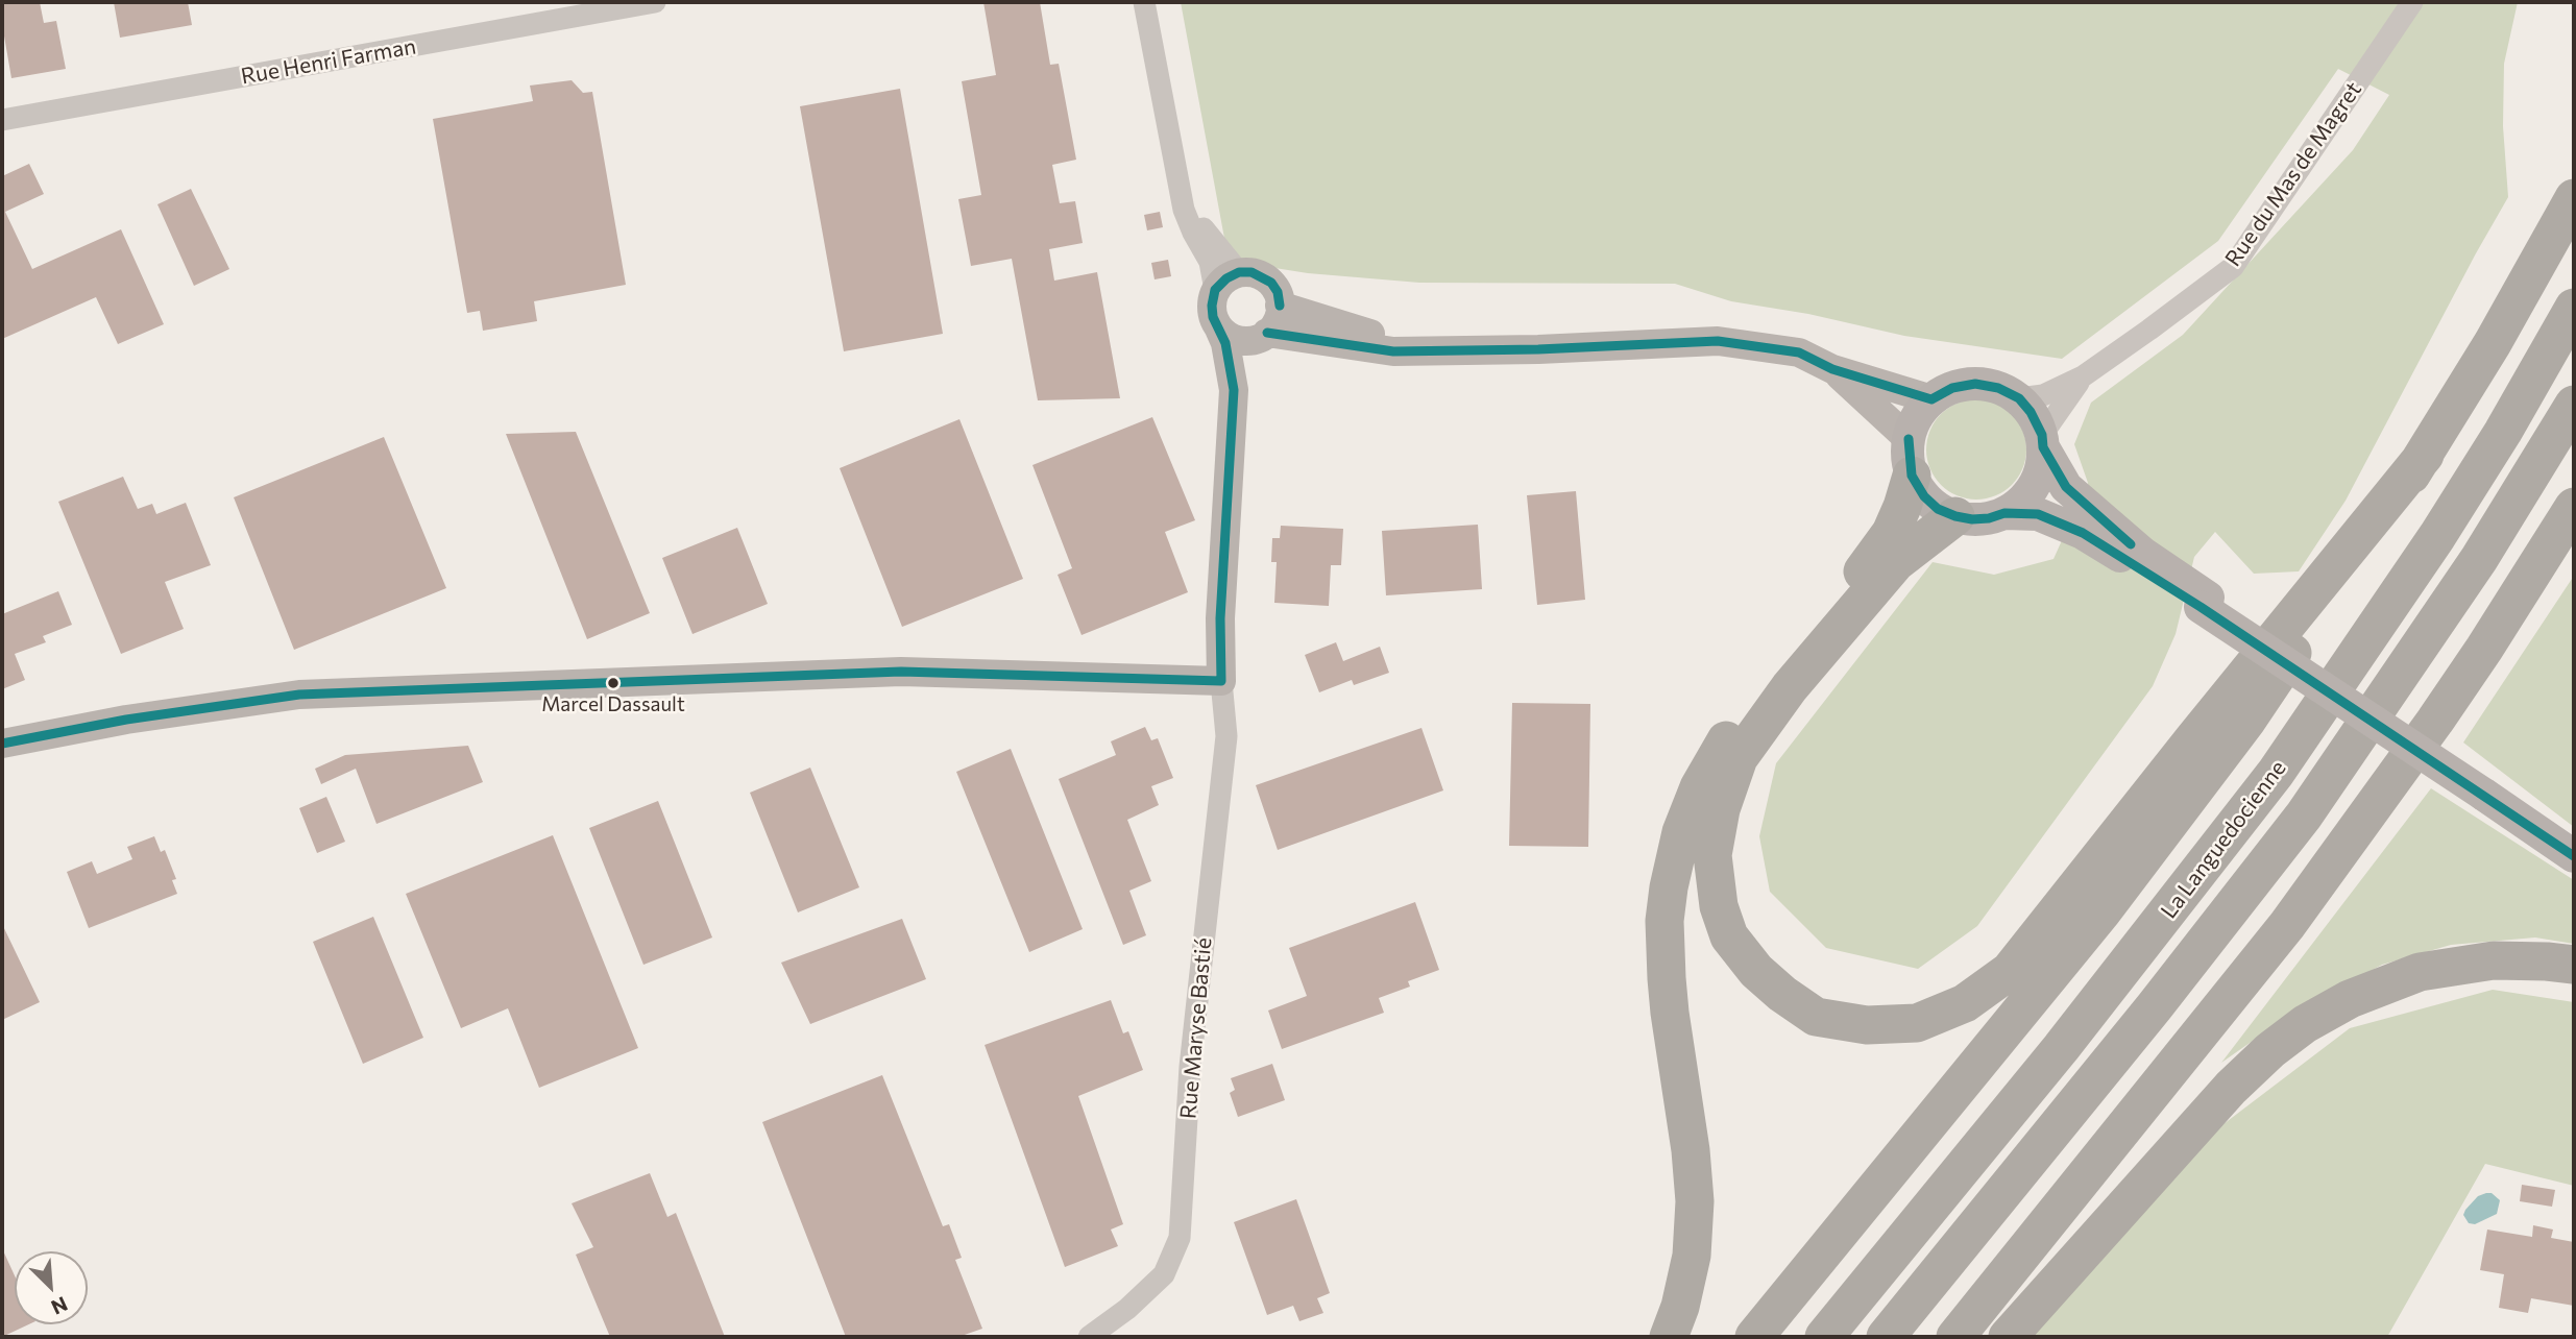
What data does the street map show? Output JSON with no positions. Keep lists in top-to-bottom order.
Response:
{
  "streets": {
    "highway": ["La Languedocienne"],
    "street": ["Rue Henri Farman", "Rue du Mas de Magret", "Rue Maryse Bastié"]
  },
  "places": ["Marcel Dassault"],
  "north": "bottom right"
}
